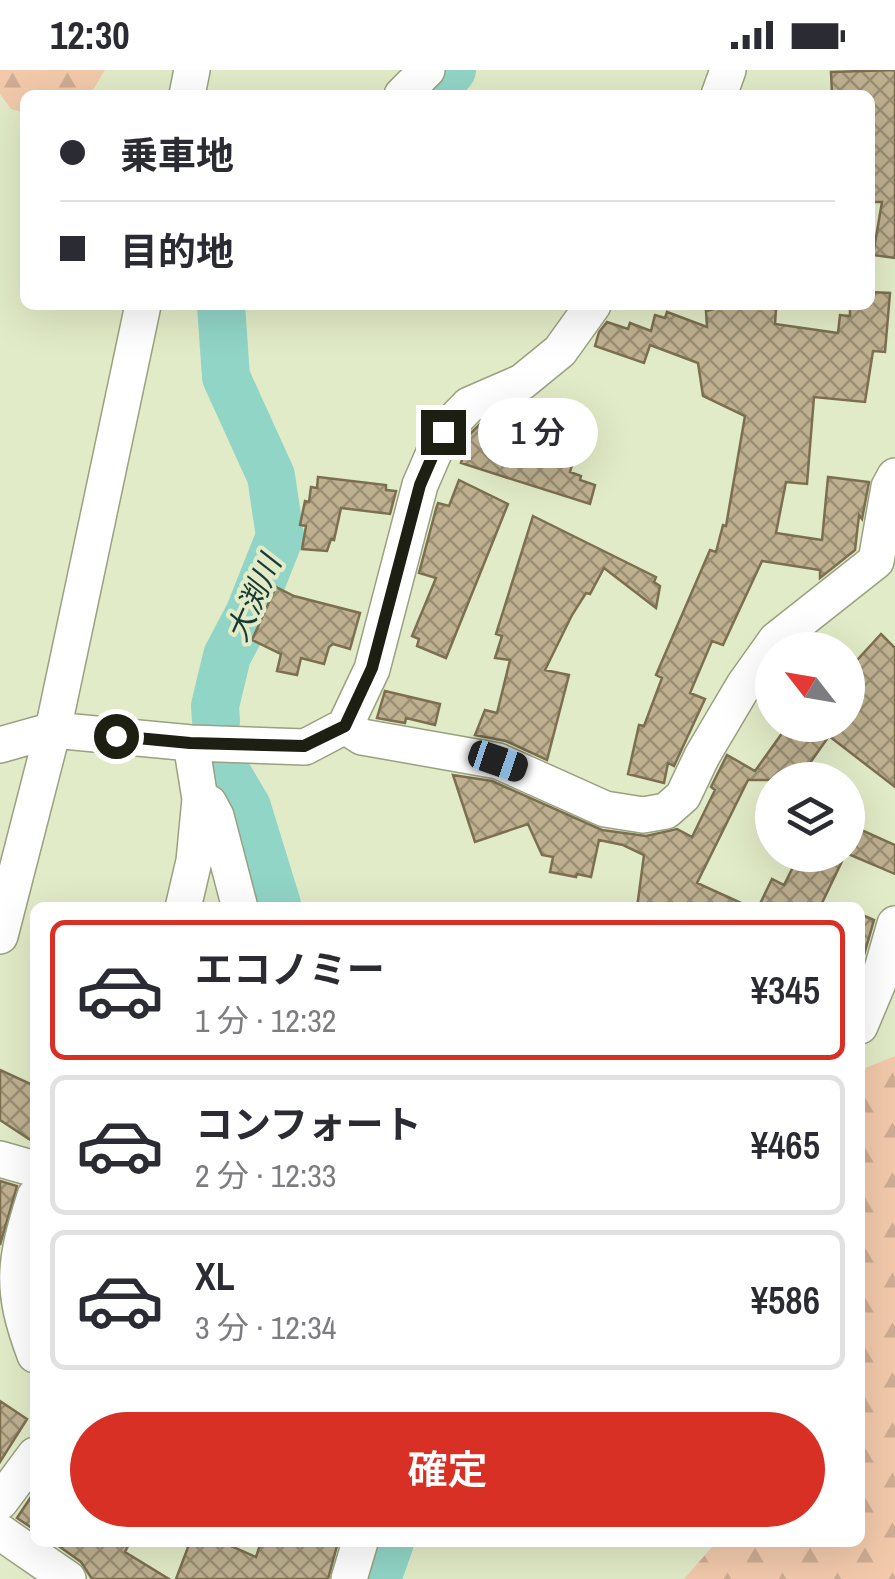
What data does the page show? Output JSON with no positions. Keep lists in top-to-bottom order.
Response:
{
  "water": ["大渕川"],
  "north": "top left",
  "page": {
    "status": "12:30",
    "banner": ["乗車地", "目的地"],
    "bubble": "1 分",
    "list": [
      {
        "name": "エコノミー",
        "note": "1 分 · 12:32",
        "value": "¥345"
      },
      {
        "name": "コンフォート",
        "note": "2 分 · 12:33",
        "value": "¥465"
      },
      {
        "name": "XL",
        "note": "3 分 · 12:34",
        "value": "¥586"
      }
    ],
    "buttons": "確定"
  }
}
